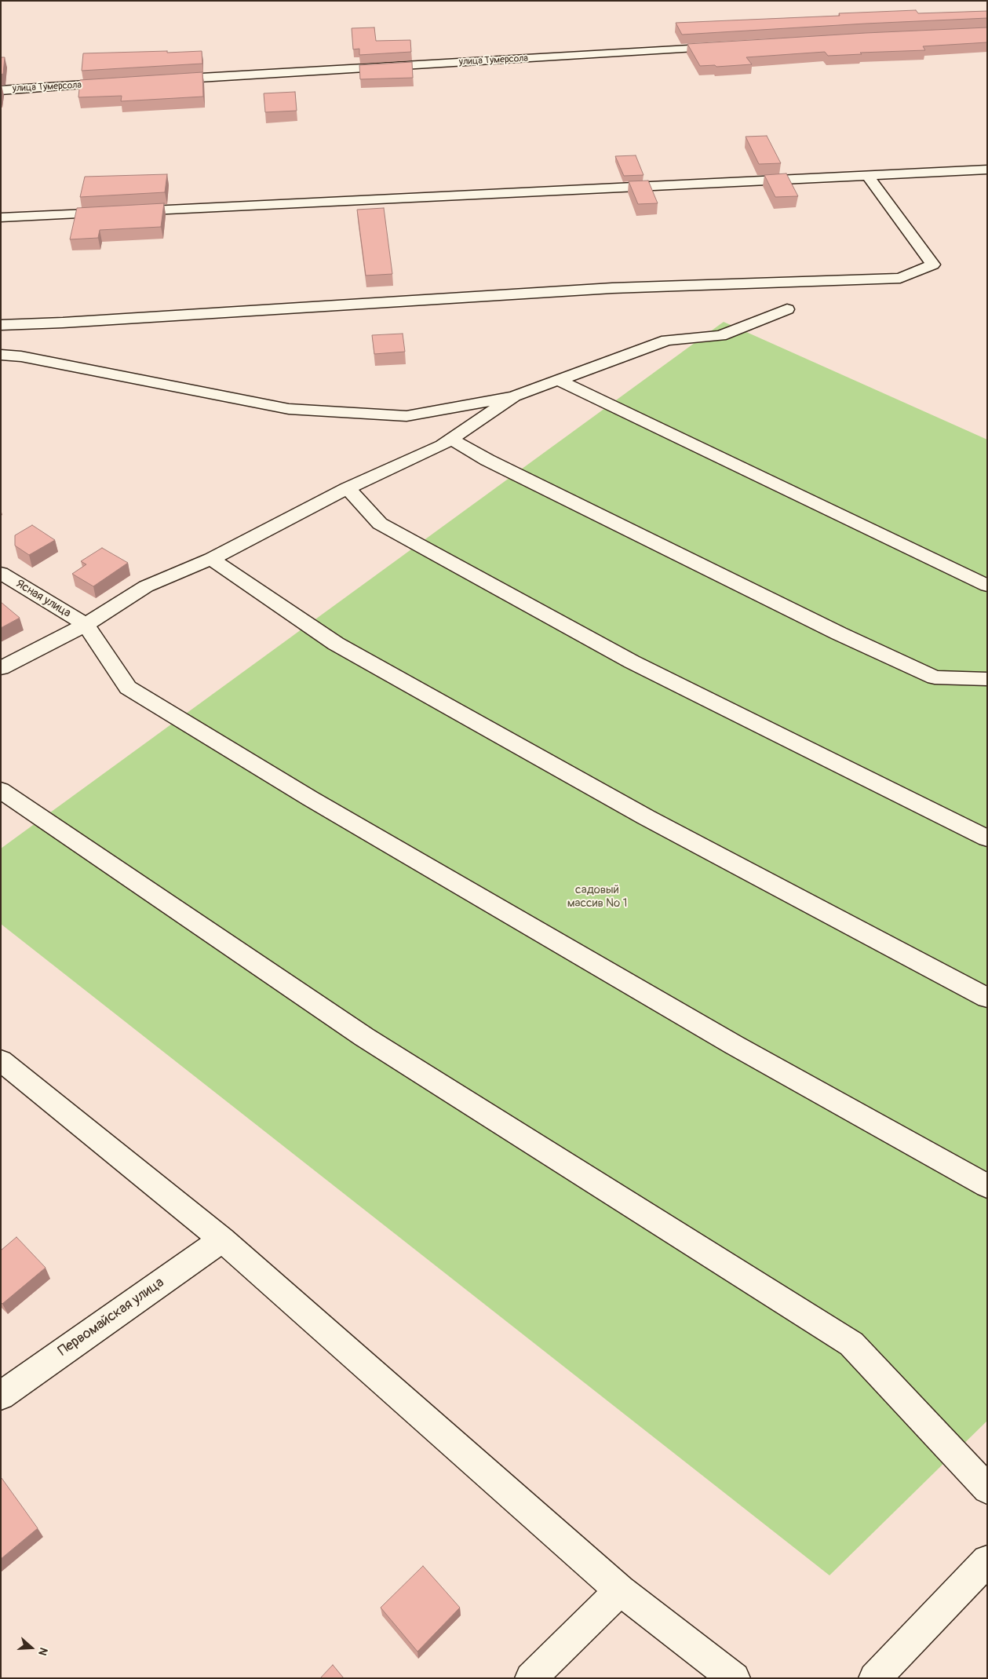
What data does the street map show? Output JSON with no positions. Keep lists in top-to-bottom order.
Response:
{
  "streets": {
    "street": ["улица Тумерсола", "Ясная улица", "Первомайская улица"]
  },
  "parks": ["садовый массив № 1"],
  "north": "right"
}
